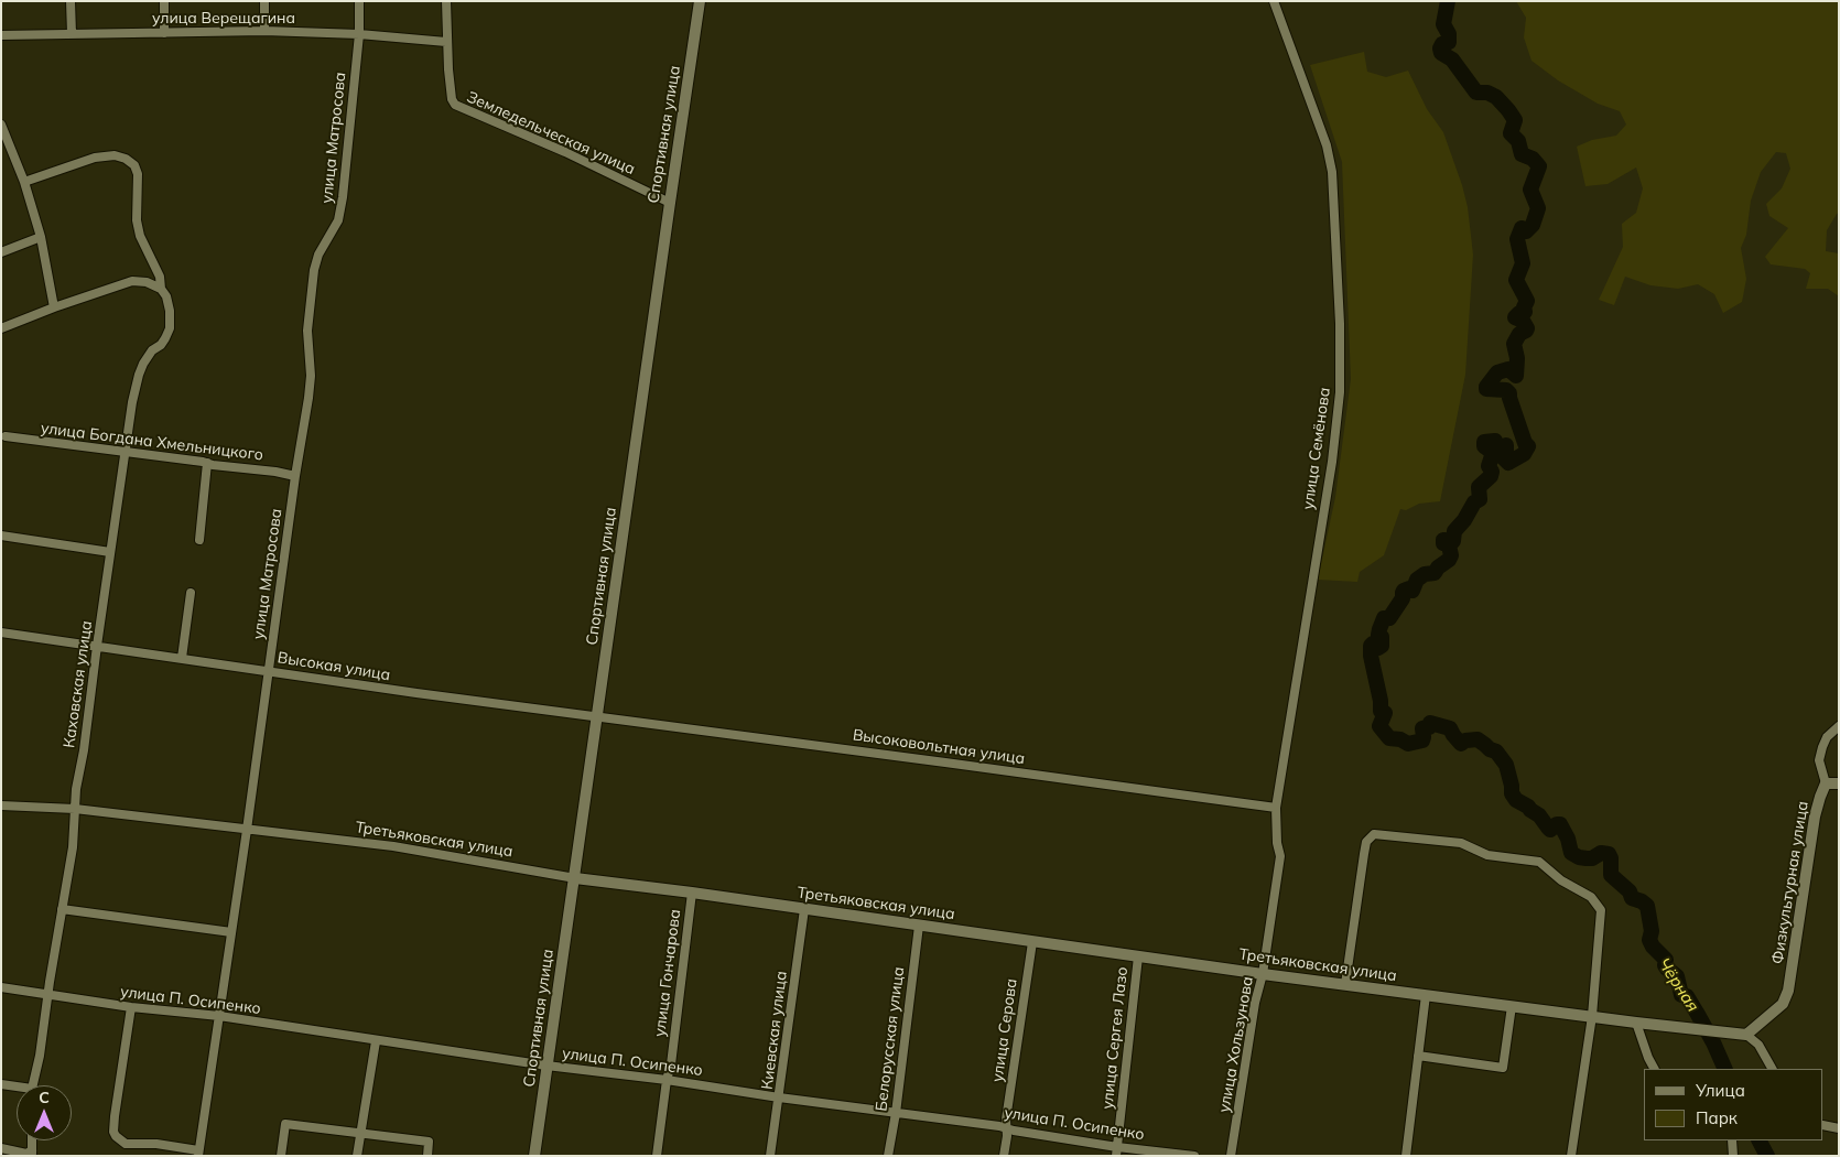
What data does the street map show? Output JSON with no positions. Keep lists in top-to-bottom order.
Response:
{
  "streets": {
    "street": [
      "улица Верещагина",
      "Земледельческая улица",
      "Спортивная улица",
      "улица Матросова",
      "улица Богдана Хмельницкого",
      "улица Семёнова",
      "Высокая улица",
      "Каховская улица",
      "Высоковольтная улица",
      "Третьяковская улица",
      "Физкультурная улица",
      "улица Гончарова",
      "улица П. Осипенко",
      "Киевская улица",
      "улица Серова",
      "улица Сергея Лазо",
      "Белорусская улица",
      "улица Хользунова"
    ]
  },
  "crossings": [
    ["улица Верещагина", "Земледельческая улица"],
    ["улица Верещагина", "улица Матросова"],
    ["Земледельческая улица", "Спортивная улица"],
    ["Спортивная улица", "Высокая улица"],
    ["Спортивная улица", "Высоковольтная улица"],
    ["Спортивная улица", "Третьяковская улица"],
    ["Спортивная улица", "улица П. Осипенко"],
    ["улица Матросова", "улица Богдана Хмельницкого"],
    ["улица Матросова", "Высокая улица"],
    ["улица Матросова", "Третьяковская улица"],
    ["улица Матросова", "улица П. Осипенко"],
    ["улица Богдана Хмельницкого", "Каховская улица"],
    ["улица Семёнова", "Высоковольтная улица"],
    ["улица Семёнова", "улица Хользунова"],
    ["Высокая улица", "Каховская улица"],
    ["Высокая улица", "Высоковольтная улица"],
    ["Каховская улица", "Третьяковская улица"],
    ["Каховская улица", "улица П. Осипенко"],
    ["Высоковольтная улица", "улица Хользунова"],
    ["Третьяковская улица", "Физкультурная улица"],
    ["Третьяковская улица", "улица Гончарова"],
    ["Третьяковская улица", "Киевская улица"],
    ["Третьяковская улица", "улица Серова"],
    ["Третьяковская улица", "улица Сергея Лазо"],
    ["Третьяковская улица", "Белорусская улица"],
    ["Третьяковская улица", "улица Хользунова"],
    ["улица Гончарова", "улица П. Осипенко"],
    ["улица П. Осипенко", "Киевская улица"],
    ["улица П. Осипенко", "улица Серова"],
    ["улица П. Осипенко", "улица Сергея Лазо"],
    ["улица П. Осипенко", "Белорусская улица"]
  ],
  "water": ["Чёрная"],
  "legend": ["Улица", "Парк"],
  "north": "top"
}
